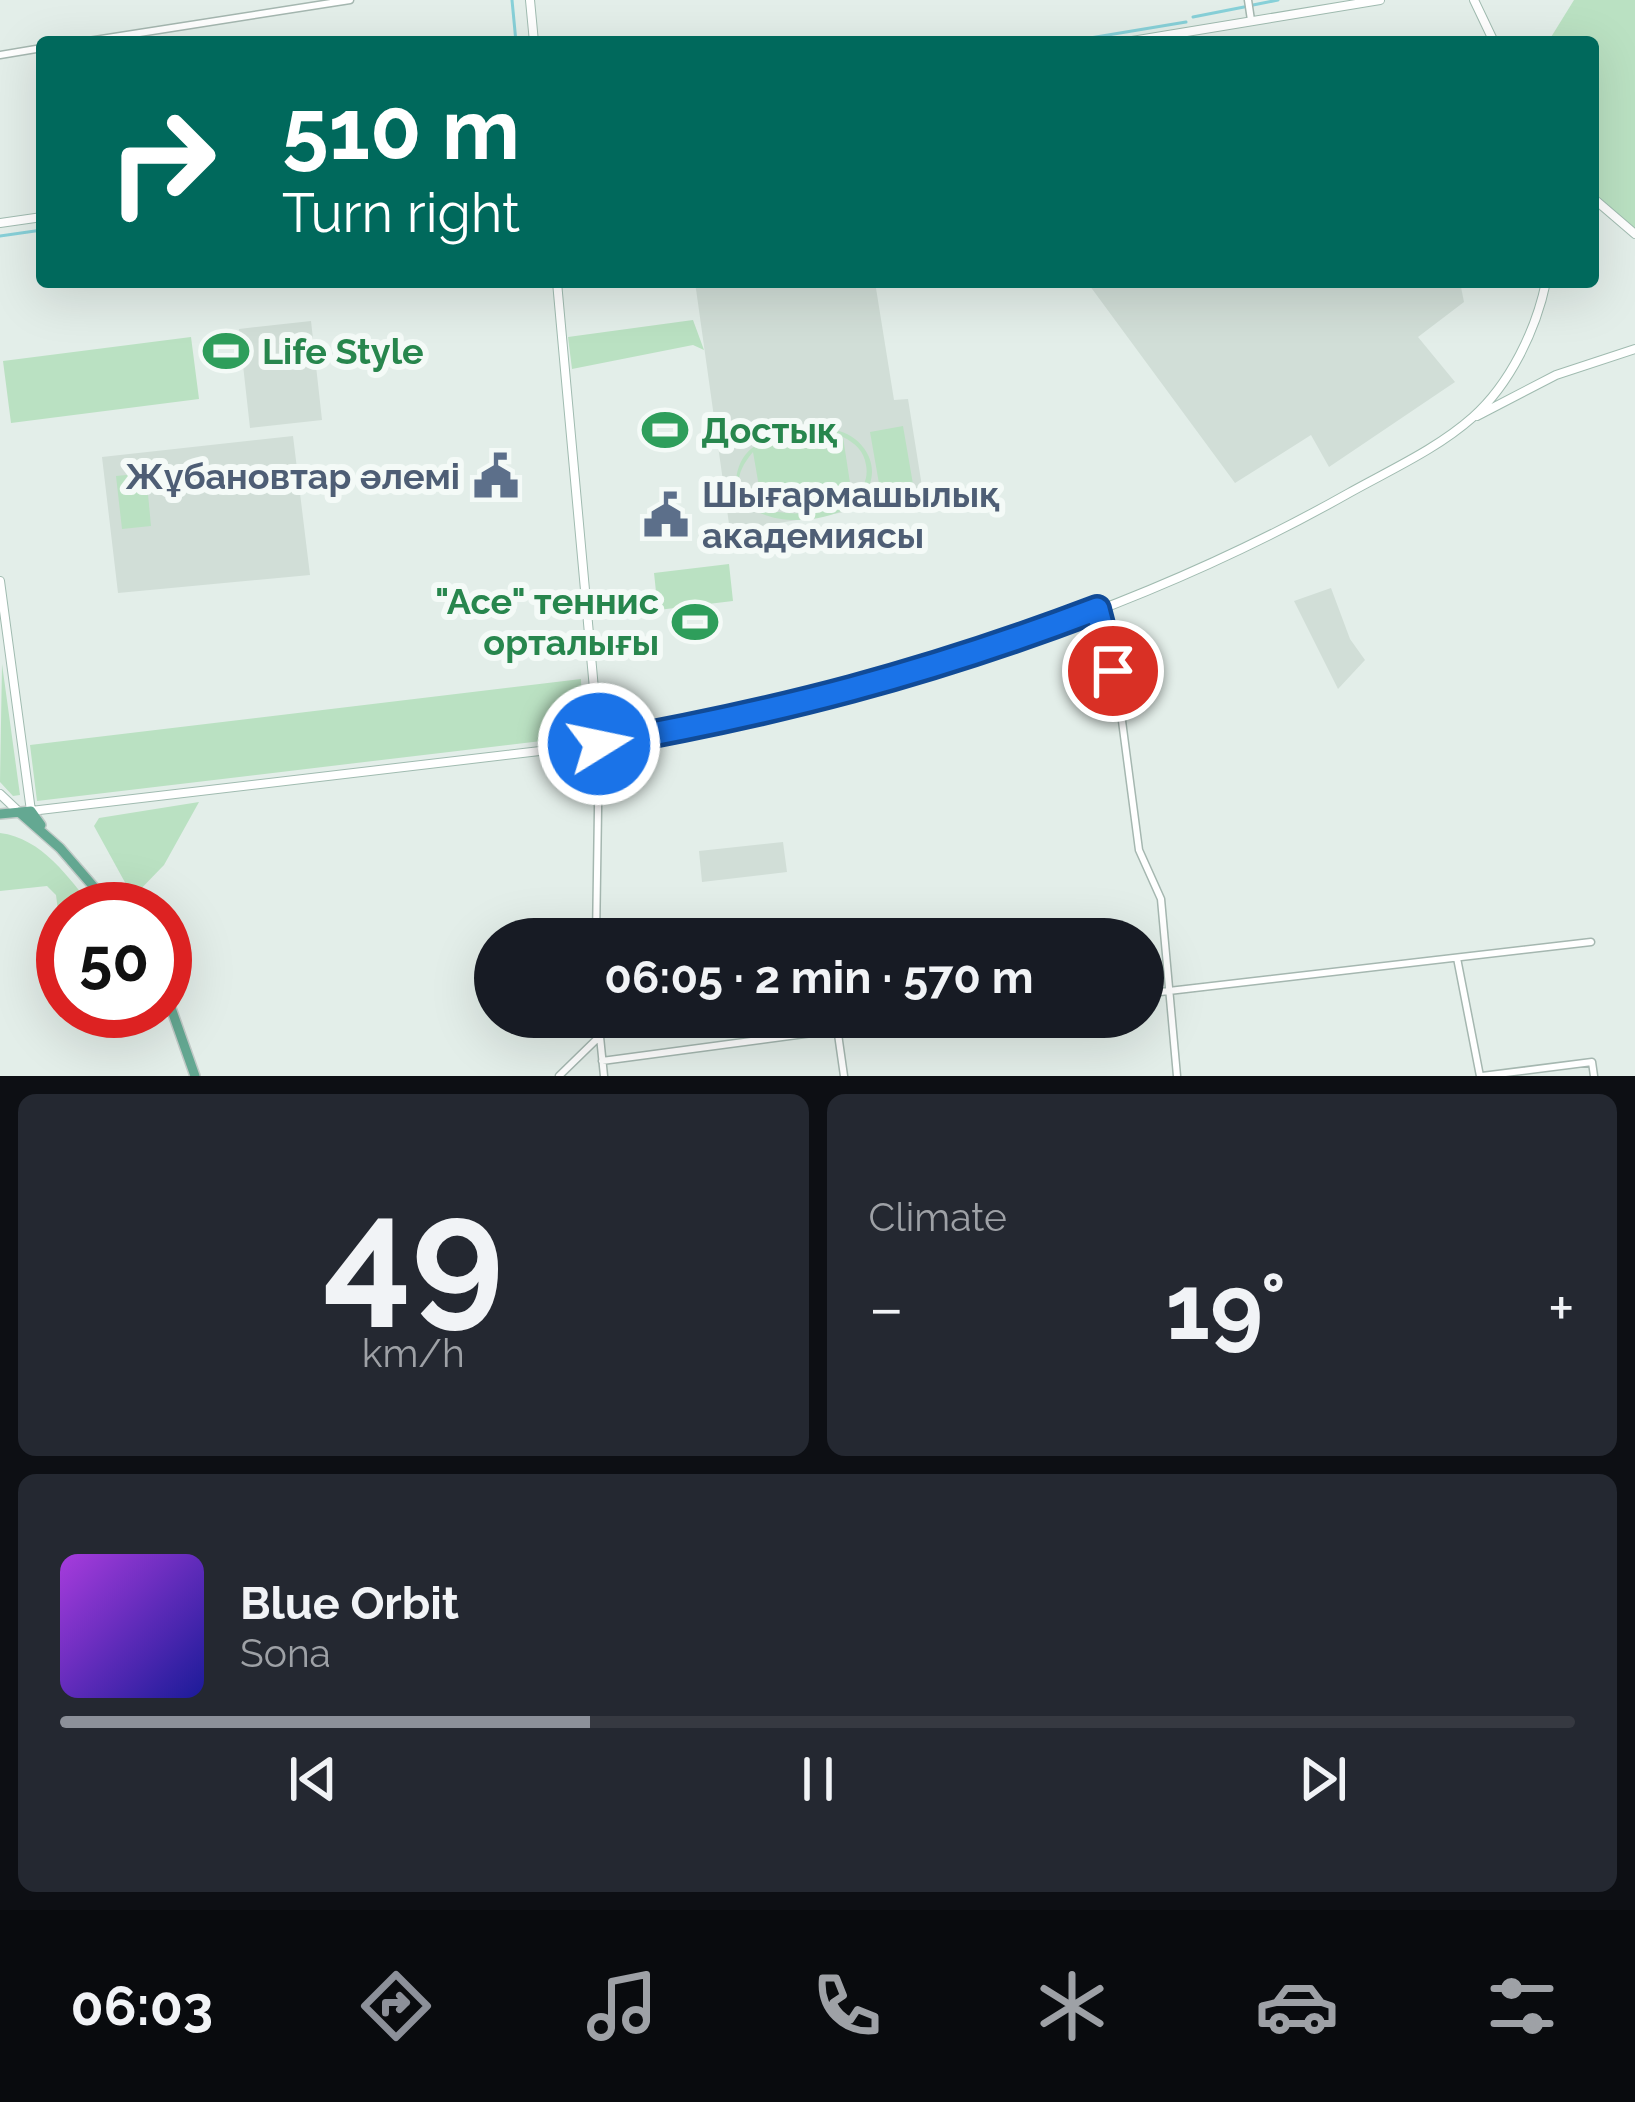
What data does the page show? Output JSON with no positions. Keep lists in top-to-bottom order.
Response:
{
  "places": {
    "sports": ["Life Style", "Достық", "\"Ace\" теннис орталығы"],
    "public building": ["Жұбановтар әлемі", "Шығармашылық академиясы"]
  },
  "page": {
    "turn": ["510 m", "Turn right"],
    "limit": "50",
    "trip": "06:05 · 2 min · 570 m",
    "tile": [
      ["49", "km/h"],
      "Climate"
    ],
    "heat": ["−", "19°", "+"],
    "song": ["Blue Orbit", "Sona"],
    "tabs": "06:03"
  }
}
